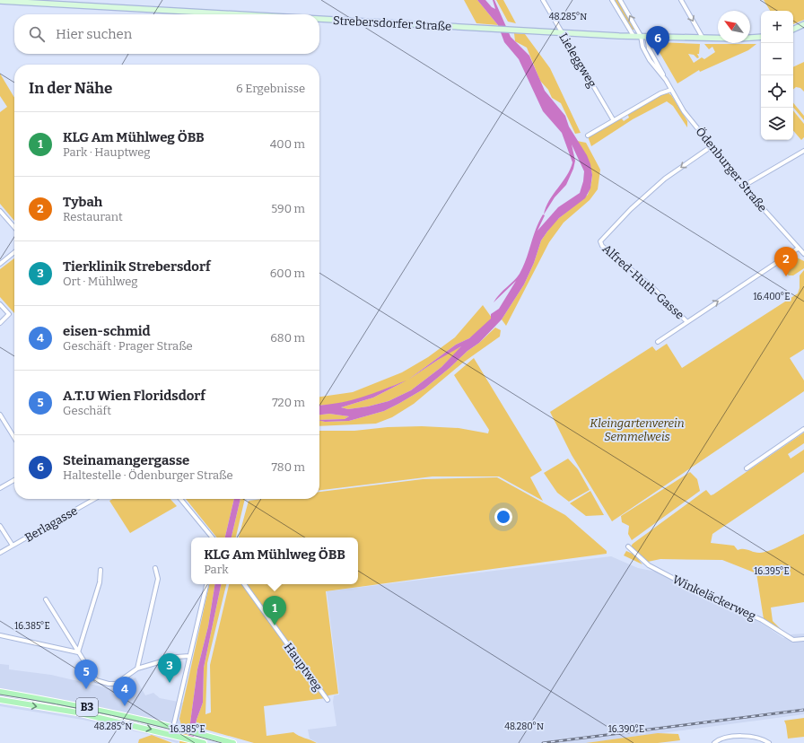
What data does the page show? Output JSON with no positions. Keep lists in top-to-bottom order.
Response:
{
  "streets": {
    "main road": ["B3"],
    "street": [
      "Strebersdorfer Straße",
      "Lieleggweg",
      "Ödenburger Straße",
      "Alfred-Huth-Gasse",
      "Berlagasse",
      "Winkeläckerweg",
      "Hauptweg"
    ]
  },
  "crossings": [
    ["Strebersdorfer Straße", "Lieleggweg"],
    ["Strebersdorfer Straße", "Ödenburger Straße"],
    ["Ödenburger Straße", "Alfred-Huth-Gasse"]
  ],
  "parks": ["Kleingartenverein Semmelweis"],
  "north": "top left",
  "page": {
    "map_buttons": ["+", "−"],
    "search": "Hier suchen",
    "pins": [
      "6",
      "2",
      "1",
      "3",
      "5",
      "4"
    ],
    "heading": ["In der Nähe", "6 Ergebnisse"],
    "list": [
      {
        "mark": "1",
        "name": "KLG Am Mühlweg ÖBB",
        "note": "Park · Hauptweg",
        "value": "400 m"
      },
      {
        "mark": "2",
        "name": "Tybah",
        "note": "Restaurant",
        "value": "590 m"
      },
      {
        "mark": "3",
        "name": "Tierklinik Strebersdorf",
        "note": "Ort · Mühlweg",
        "value": "600 m"
      },
      {
        "mark": "4",
        "name": "eisen-schmid",
        "note": "Geschäft · Prager Straße",
        "value": "680 m"
      },
      {
        "mark": "5",
        "name": "A.T.U Wien Floridsdorf",
        "note": "Geschäft",
        "value": "720 m"
      },
      {
        "mark": "6",
        "name": "Steinamangergasse",
        "note": "Haltestelle · Ödenburger Straße",
        "value": "780 m"
      }
    ],
    "popup": ["KLG Am Mühlweg ÖBB", "Park"]
  },
  "coordinates": [
    "48.285°N",
    "16.400°E",
    "16.395°E",
    "16.385°E",
    "48.280°N",
    "16.390°E"
  ]
}
